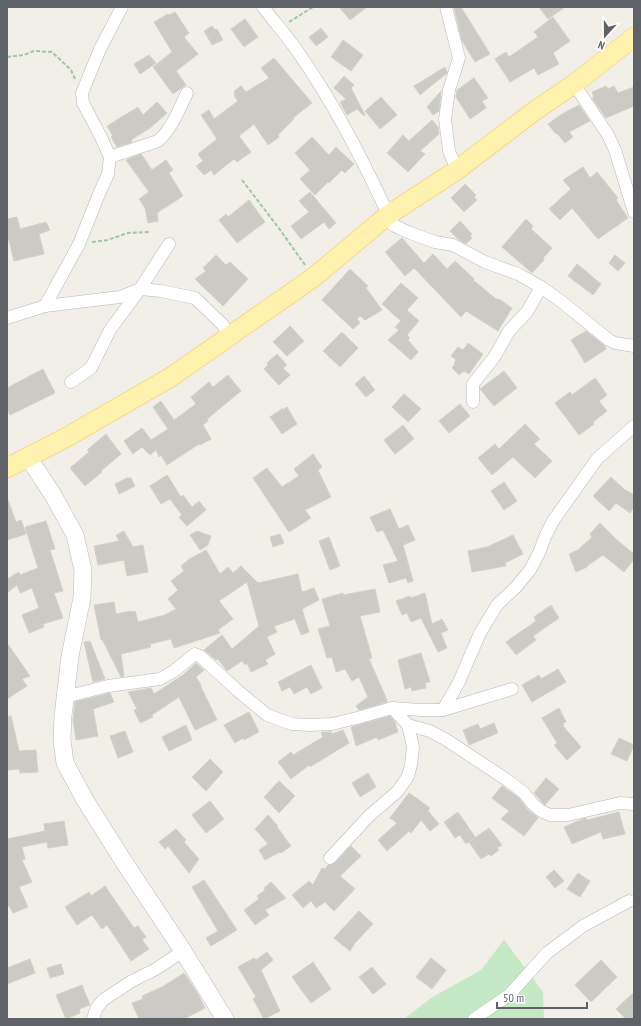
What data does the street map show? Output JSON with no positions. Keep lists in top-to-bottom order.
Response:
{
  "scale_bar": "50 m",
  "north": "bottom"
}
